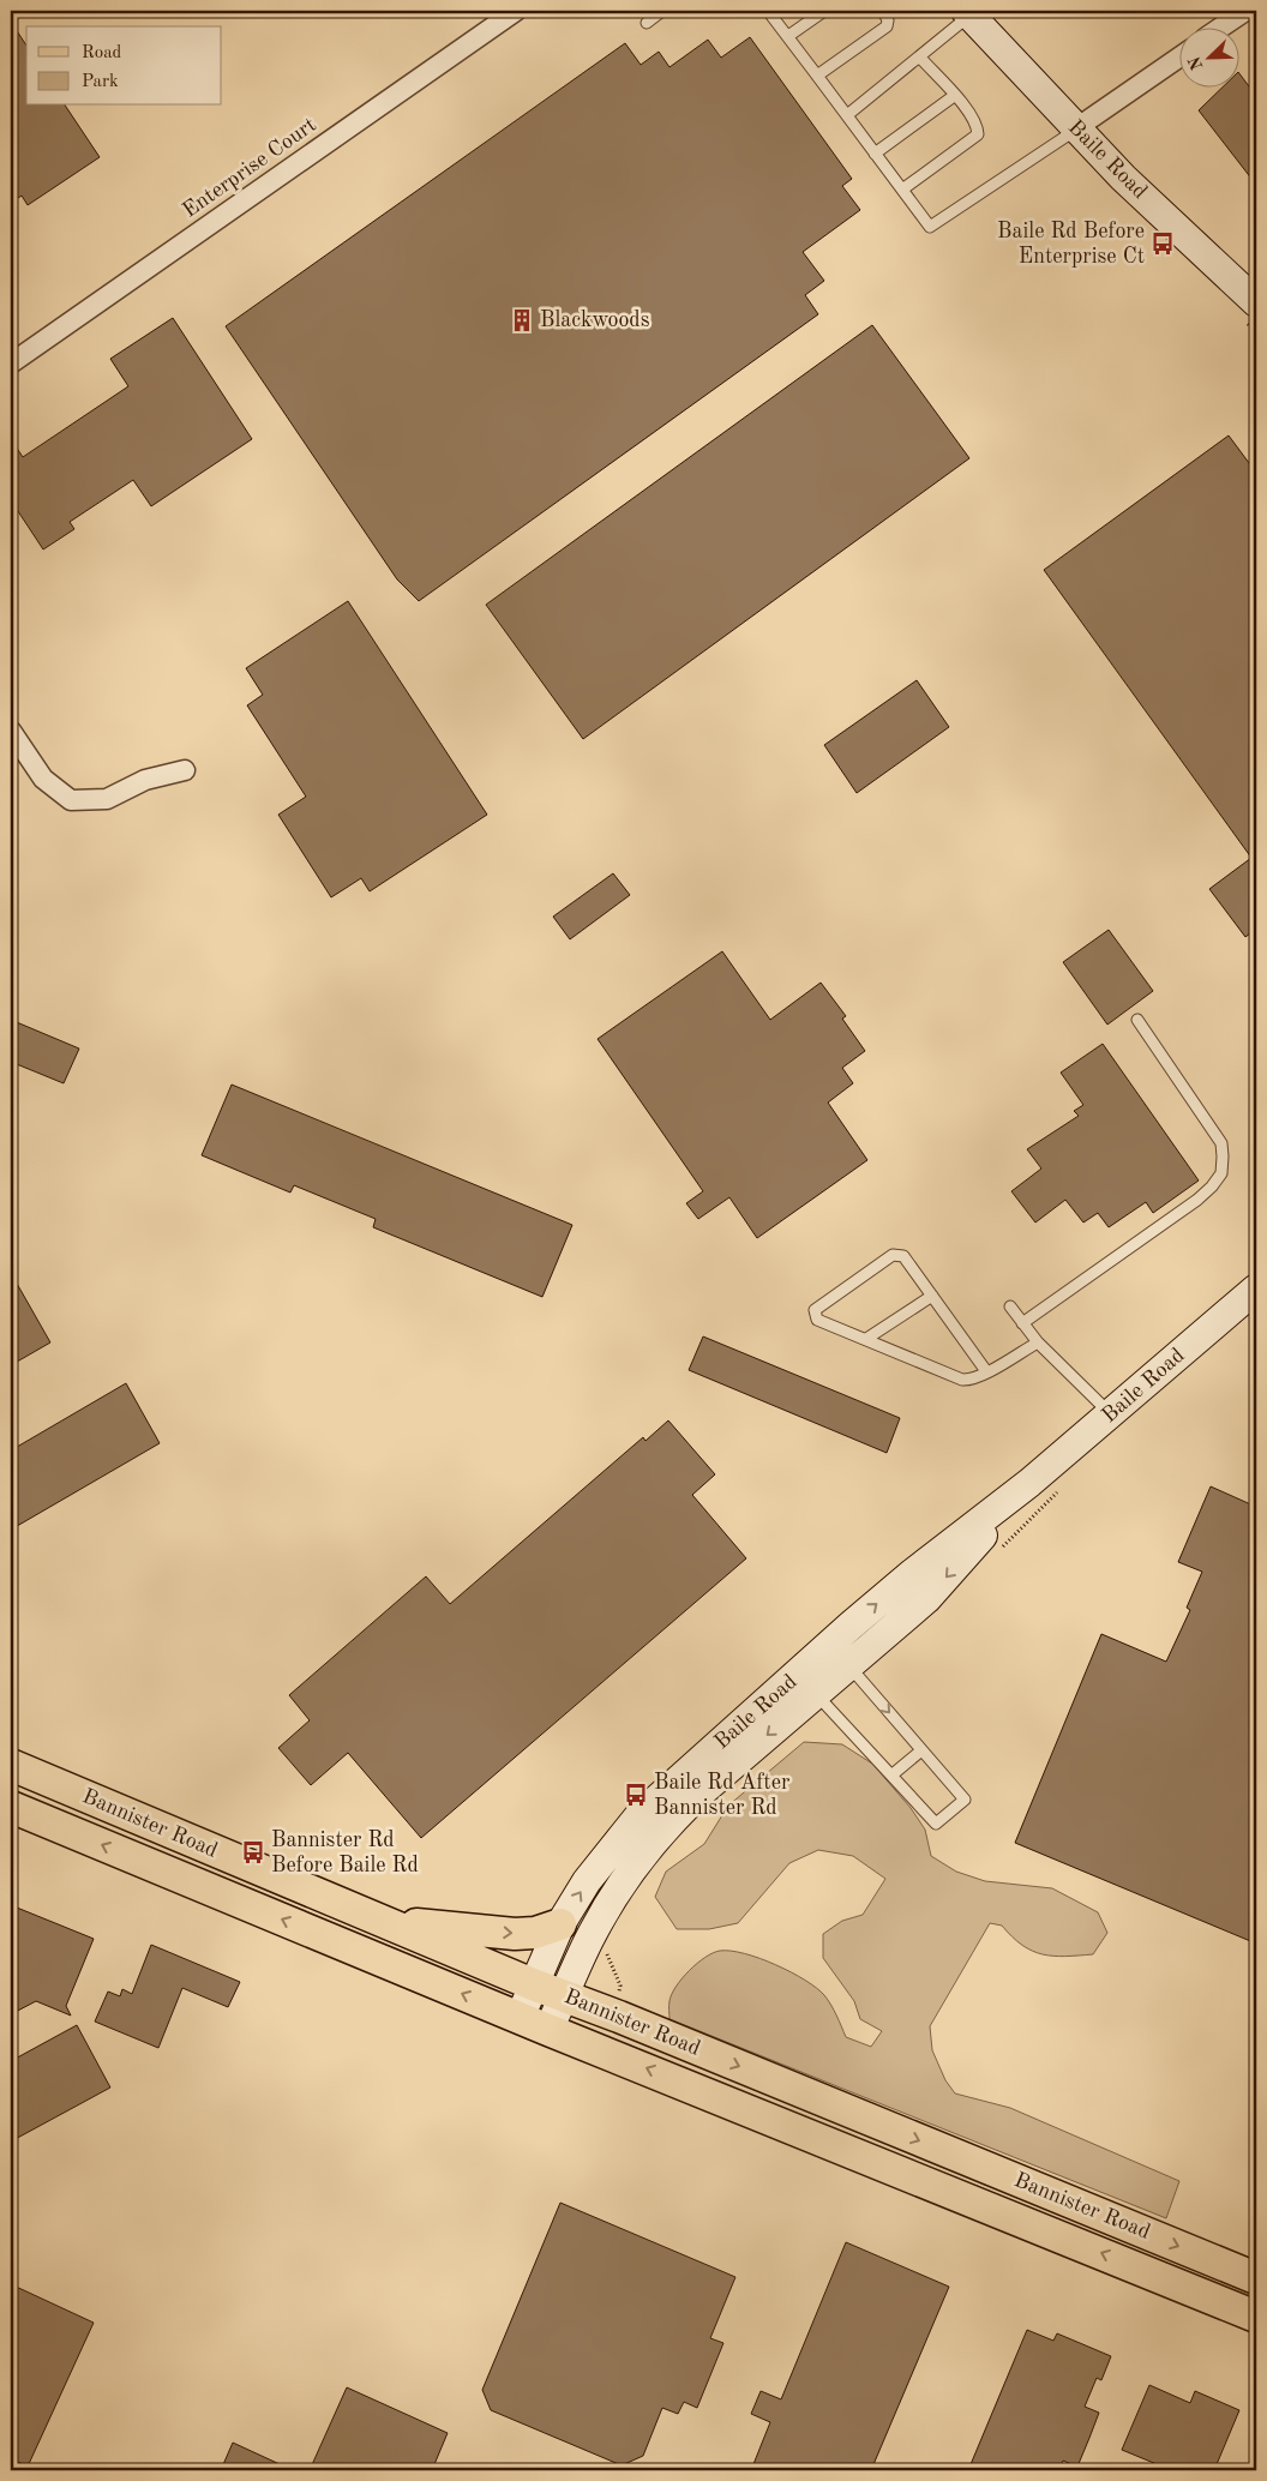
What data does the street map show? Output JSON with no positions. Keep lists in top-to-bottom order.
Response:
{
  "streets": {
    "main road": ["Bannister Road"],
    "street": ["Baile Road", "Enterprise Court"]
  },
  "crossings": [
    ["Baile Road", "Bannister Road"]
  ],
  "places": {
    "bus stop": ["Baile Rd Before Enterprise Ct", "Baile Rd After Bannister Rd", "Bannister Rd Before Baile Rd"],
    "building": ["Blackwoods"]
  },
  "legend": ["Road", "Park"],
  "north": "bottom left"
}
